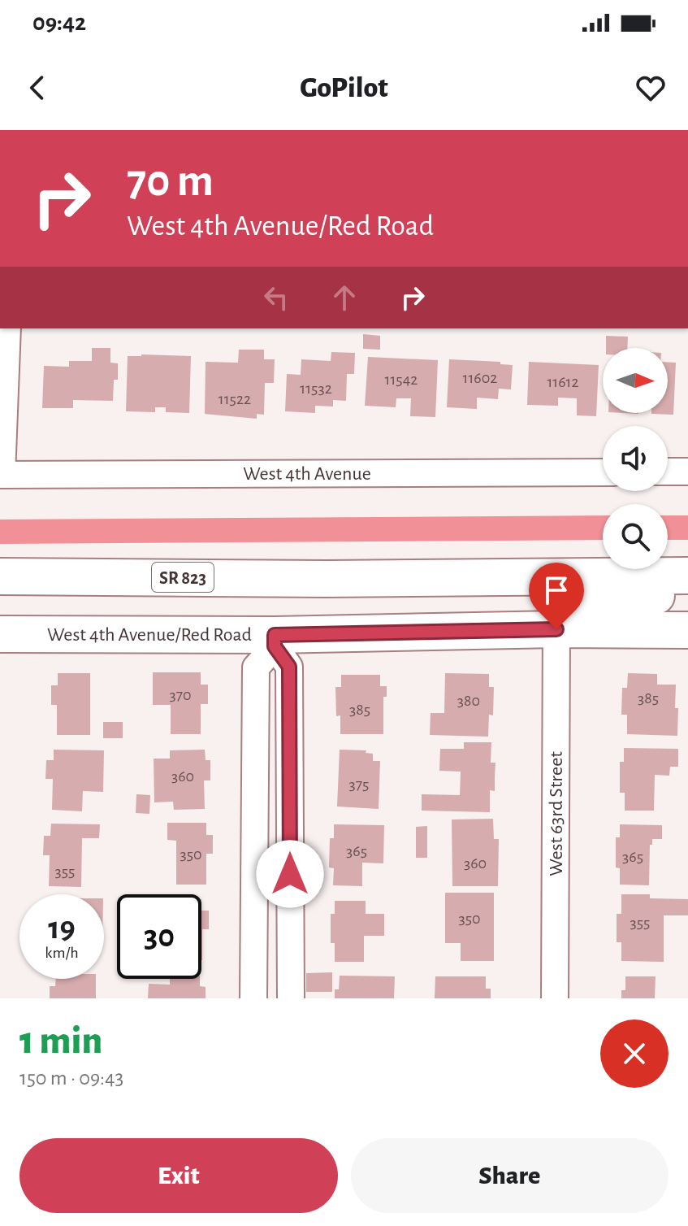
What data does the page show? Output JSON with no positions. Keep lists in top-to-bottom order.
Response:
{
  "streets": {
    "main road": ["SR 823", "West 4th Avenue/Red Road"],
    "street": ["West 4th Avenue", "West 63rd Street"]
  },
  "crossings": [
    ["West 4th Avenue/Red Road", "West 63rd Street"]
  ],
  "house_numbers": [
    "11602",
    "11542",
    "11612",
    "11532",
    "11522",
    "370",
    "385",
    "380",
    "385",
    "360",
    "375",
    "365",
    "350",
    "365",
    "360",
    "355",
    "350",
    "355"
  ],
  "north": "right",
  "page": {
    "status": "09:42",
    "header": "GoPilot",
    "turn": ["70 m", "West 4th Avenue/Red Road"],
    "speed": "19 km/h",
    "limit": "30",
    "heading": ["1 min", "150 m · 09:43"],
    "buttons": ["Exit", "Share"]
  }
}
